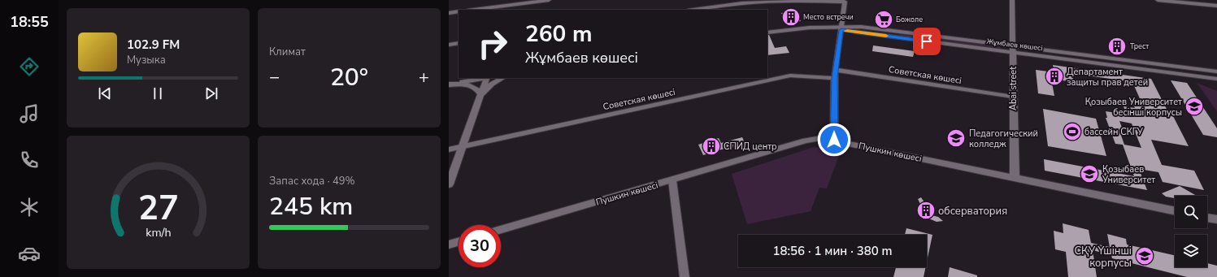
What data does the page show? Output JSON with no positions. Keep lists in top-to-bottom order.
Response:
{
  "streets": {
    "street": [
      "Жұмбаев көшесі",
      "Советская көшесі",
      "Abai street",
      "Пушкин көшесі"
    ]
  },
  "crossings": [
    ["Жұмбаев көшесі", "Abai street"],
    ["Советская көшесі", "Abai street"],
    ["Abai street", "Пушкин көшесі"]
  ],
  "places": {
    "building": [
      "Место встречи",
      "Трест",
      "Департамент защиты прав детей",
      "СПИД центр",
      "обсерватория"
    ],
    "supermarket": ["Божоле"],
    "school or university": [
      "Қозыбаев Университет бесінші корпусы",
      "Педагогический колледж",
      "Қозыбаев Университет",
      "СҚУ Үшінші корпусы"
    ],
    "sports": ["бассейн СКГУ"]
  },
  "page": {
    "tabs": "18:55",
    "tile": [
      "Климат",
      ["Запас хода · 49%", "245 km"]
    ],
    "turn": ["260 m", "Жұмбаев көшесі"],
    "song": ["102.9 FM", "Музыка"],
    "heat": ["−", "20°", "+"],
    "limit": "30",
    "trip": "18:56 · 1 мин · 380 m",
    "gauge": ["27", "km/h"]
  }
}
